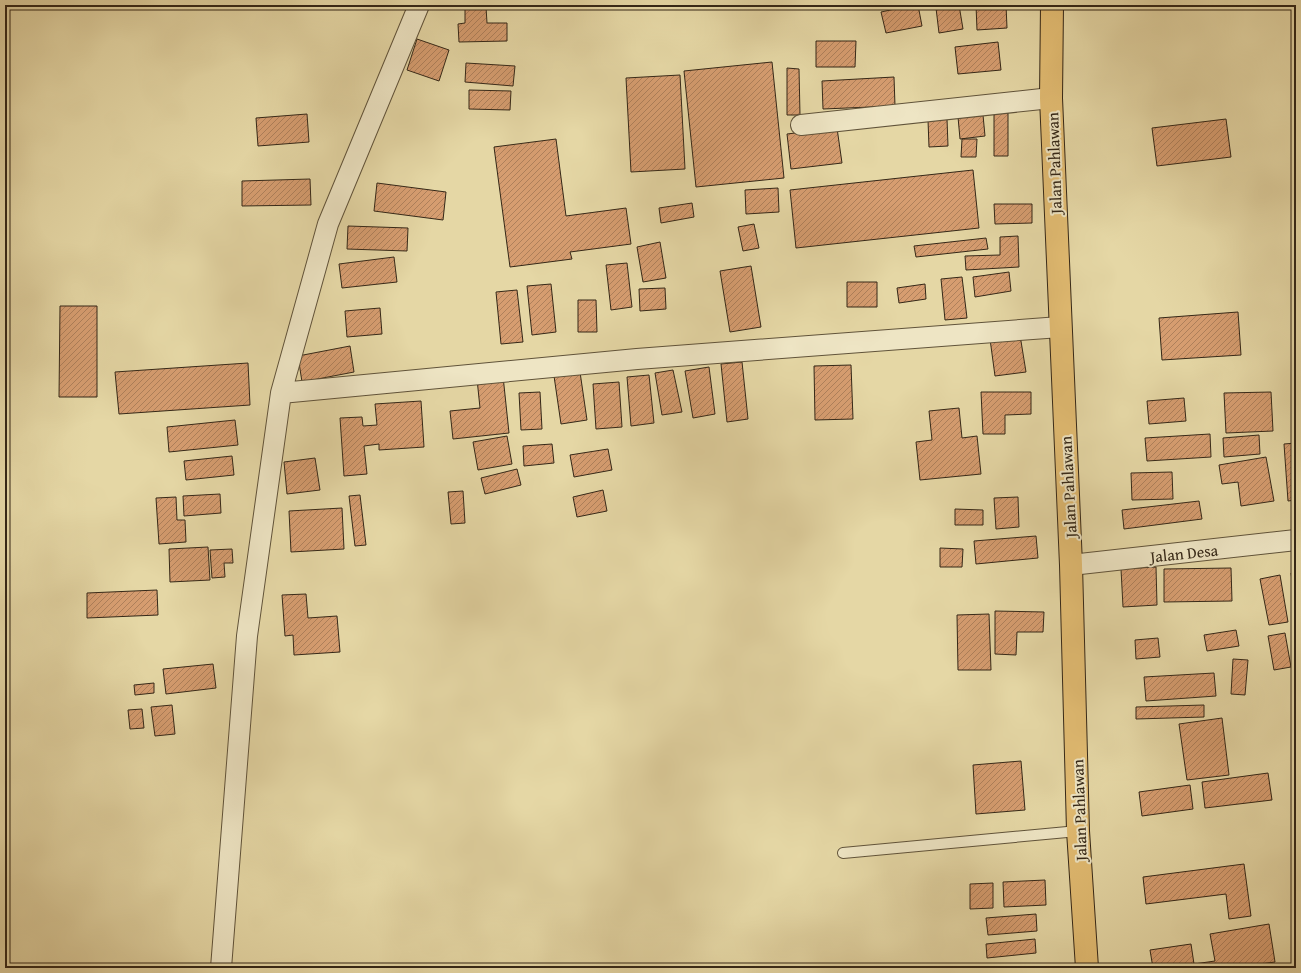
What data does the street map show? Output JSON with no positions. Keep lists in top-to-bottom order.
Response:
{
  "streets": {
    "highway": ["Jalan Pahlawan"],
    "street": ["Jalan Desa"]
  },
  "crossings": [
    ["Jalan Pahlawan", "Jalan Desa"]
  ]
}
